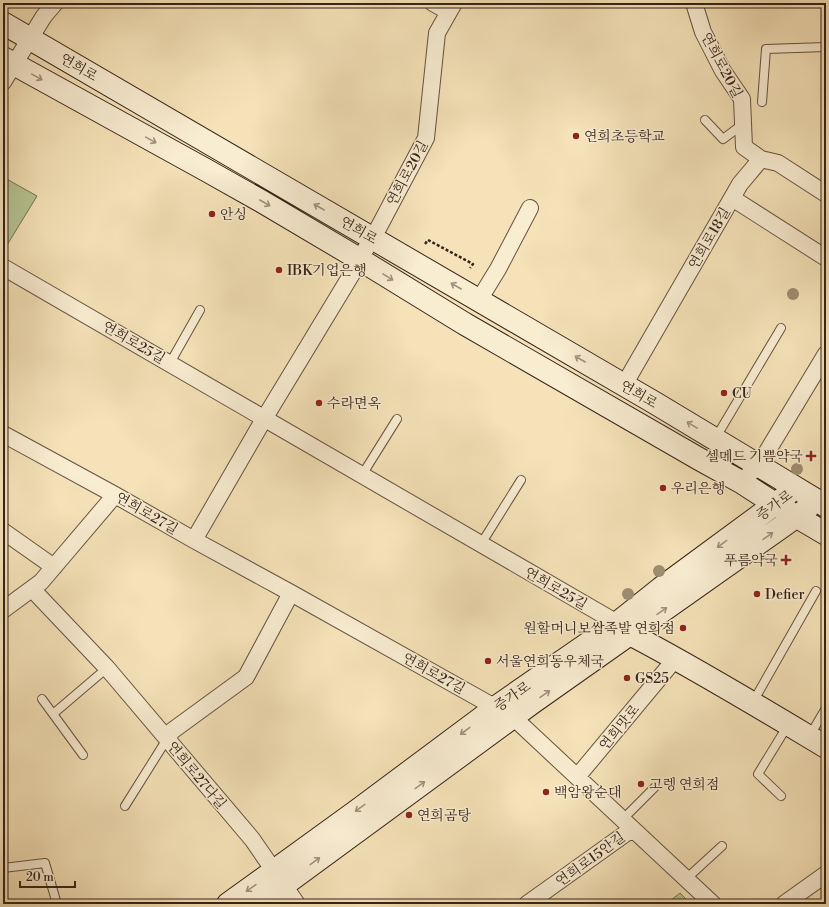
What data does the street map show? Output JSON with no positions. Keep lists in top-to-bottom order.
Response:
{
  "streets": {
    "main road": ["연희로", "증가로"],
    "street": [
      "연희로20길",
      "연희로18길",
      "연희로25길",
      "연희로27길",
      "연희맛로",
      "연희로27다길",
      "연희로15안길"
    ]
  },
  "crossings": [
    ["연희로20길", "연희로"],
    ["연희로20길", "연희로18길"],
    ["연희로", "연희로18길"],
    ["연희로", "연희로25길"],
    ["연희로", "증가로"],
    ["연희로25길", "증가로"],
    ["증가로", "연희로27길"],
    ["증가로", "연희맛로"],
    ["증가로", "연희로27다길"],
    ["증가로", "연희로15안길"]
  ],
  "places": {
    "other": [
      "연희초등학교",
      "안싱",
      "IBK기업은행",
      "CU",
      "수라면옥",
      "우리은행",
      "Defier",
      "원할머니보쌈족발 연희점",
      "서울연희동우체국",
      "GS25",
      "고렝 연희점",
      "백암왕순대",
      "연희곰탕"
    ],
    "health": ["셀메드 기쁨약국", "푸름약국"]
  },
  "scale_bar": "20 m"
}
